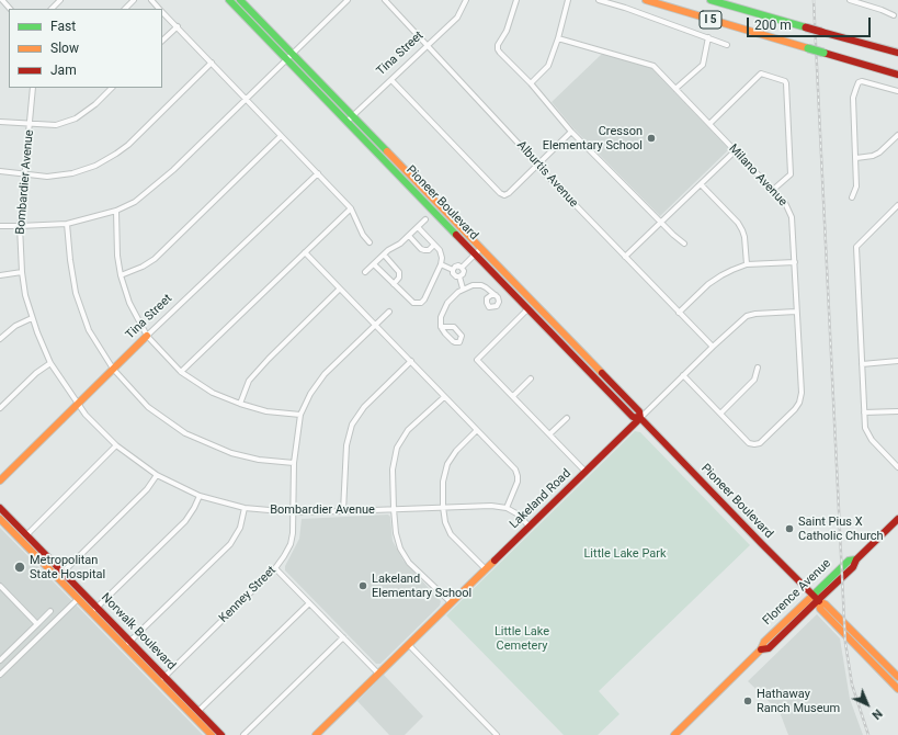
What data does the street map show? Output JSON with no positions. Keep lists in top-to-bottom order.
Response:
{
  "streets": {
    "main road": [
      "I 5",
      "Tina Street",
      "Pioneer Boulevard",
      "Lakeland Road",
      "Florence Avenue",
      "Norwalk Boulevard"
    ],
    "street": [
      "Alburtis Avenue",
      "Milano Avenue",
      "Bombardier Avenue",
      "Kenney Street"
    ]
  },
  "crossings": [
    ["Tina Street", "Alburtis Avenue"],
    ["Tina Street", "Bombardier Avenue"],
    ["Tina Street", "Pioneer Boulevard"],
    ["Alburtis Avenue", "Lakeland Road"],
    ["Milano Avenue", "Lakeland Road"],
    ["Bombardier Avenue", "Lakeland Road"],
    ["Bombardier Avenue", "Kenney Street"],
    ["Pioneer Boulevard", "Lakeland Road"],
    ["Pioneer Boulevard", "Florence Avenue"],
    ["Kenney Street", "Norwalk Boulevard"]
  ],
  "parks": ["Little Lake Park", "Little Lake Cemetery"],
  "places": [
    "Cresson Elementary School",
    "Saint Pius X Catholic Church",
    "Metropolitan State Hospital",
    "Lakeland Elementary School",
    "Hathaway Ranch Museum"
  ],
  "legend": ["Fast", "Slow", "Jam"],
  "scale_bar": "200 m",
  "north": "bottom right"
}
